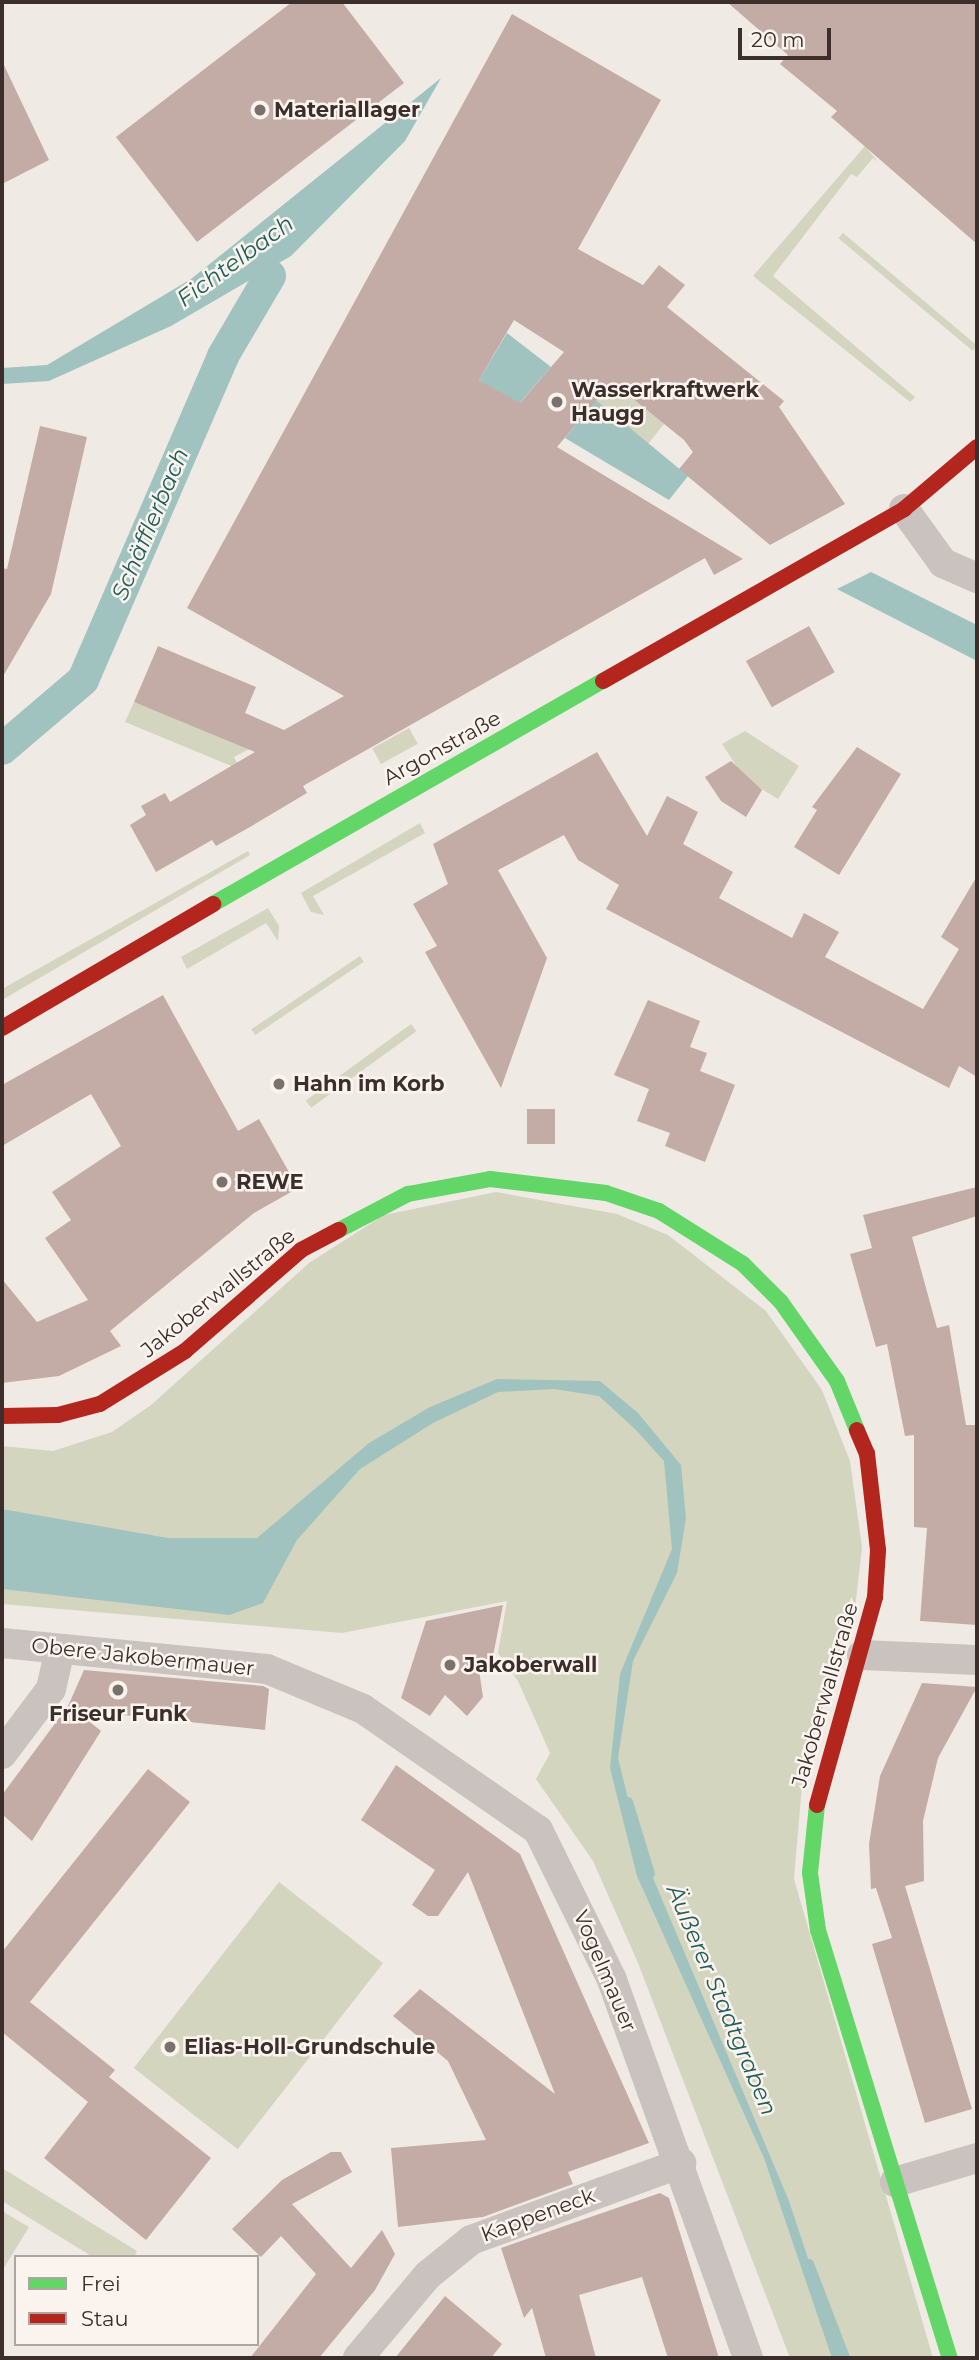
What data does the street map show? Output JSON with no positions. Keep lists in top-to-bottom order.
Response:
{
  "streets": {
    "street": [
      "Argonstraße",
      "Jakoberwallstraße",
      "Obere Jakobermauer",
      "Vogelmauer",
      "Kappeneck"
    ]
  },
  "crossings": [
    ["Obere Jakobermauer", "Vogelmauer"],
    ["Vogelmauer", "Kappeneck"]
  ],
  "water": ["Fichtelbach", "Schäfflerbach", "Äußerer Stadtgraben"],
  "places": [
    "Materiallager",
    "Wasserkraftwerk Haugg",
    "Hahn im Korb",
    "REWE",
    "Jakoberwall",
    "Friseur Funk",
    "Elias-Holl-Grundschule"
  ],
  "legend": ["Frei", "Stau"],
  "scale_bar": "20 m"
}
